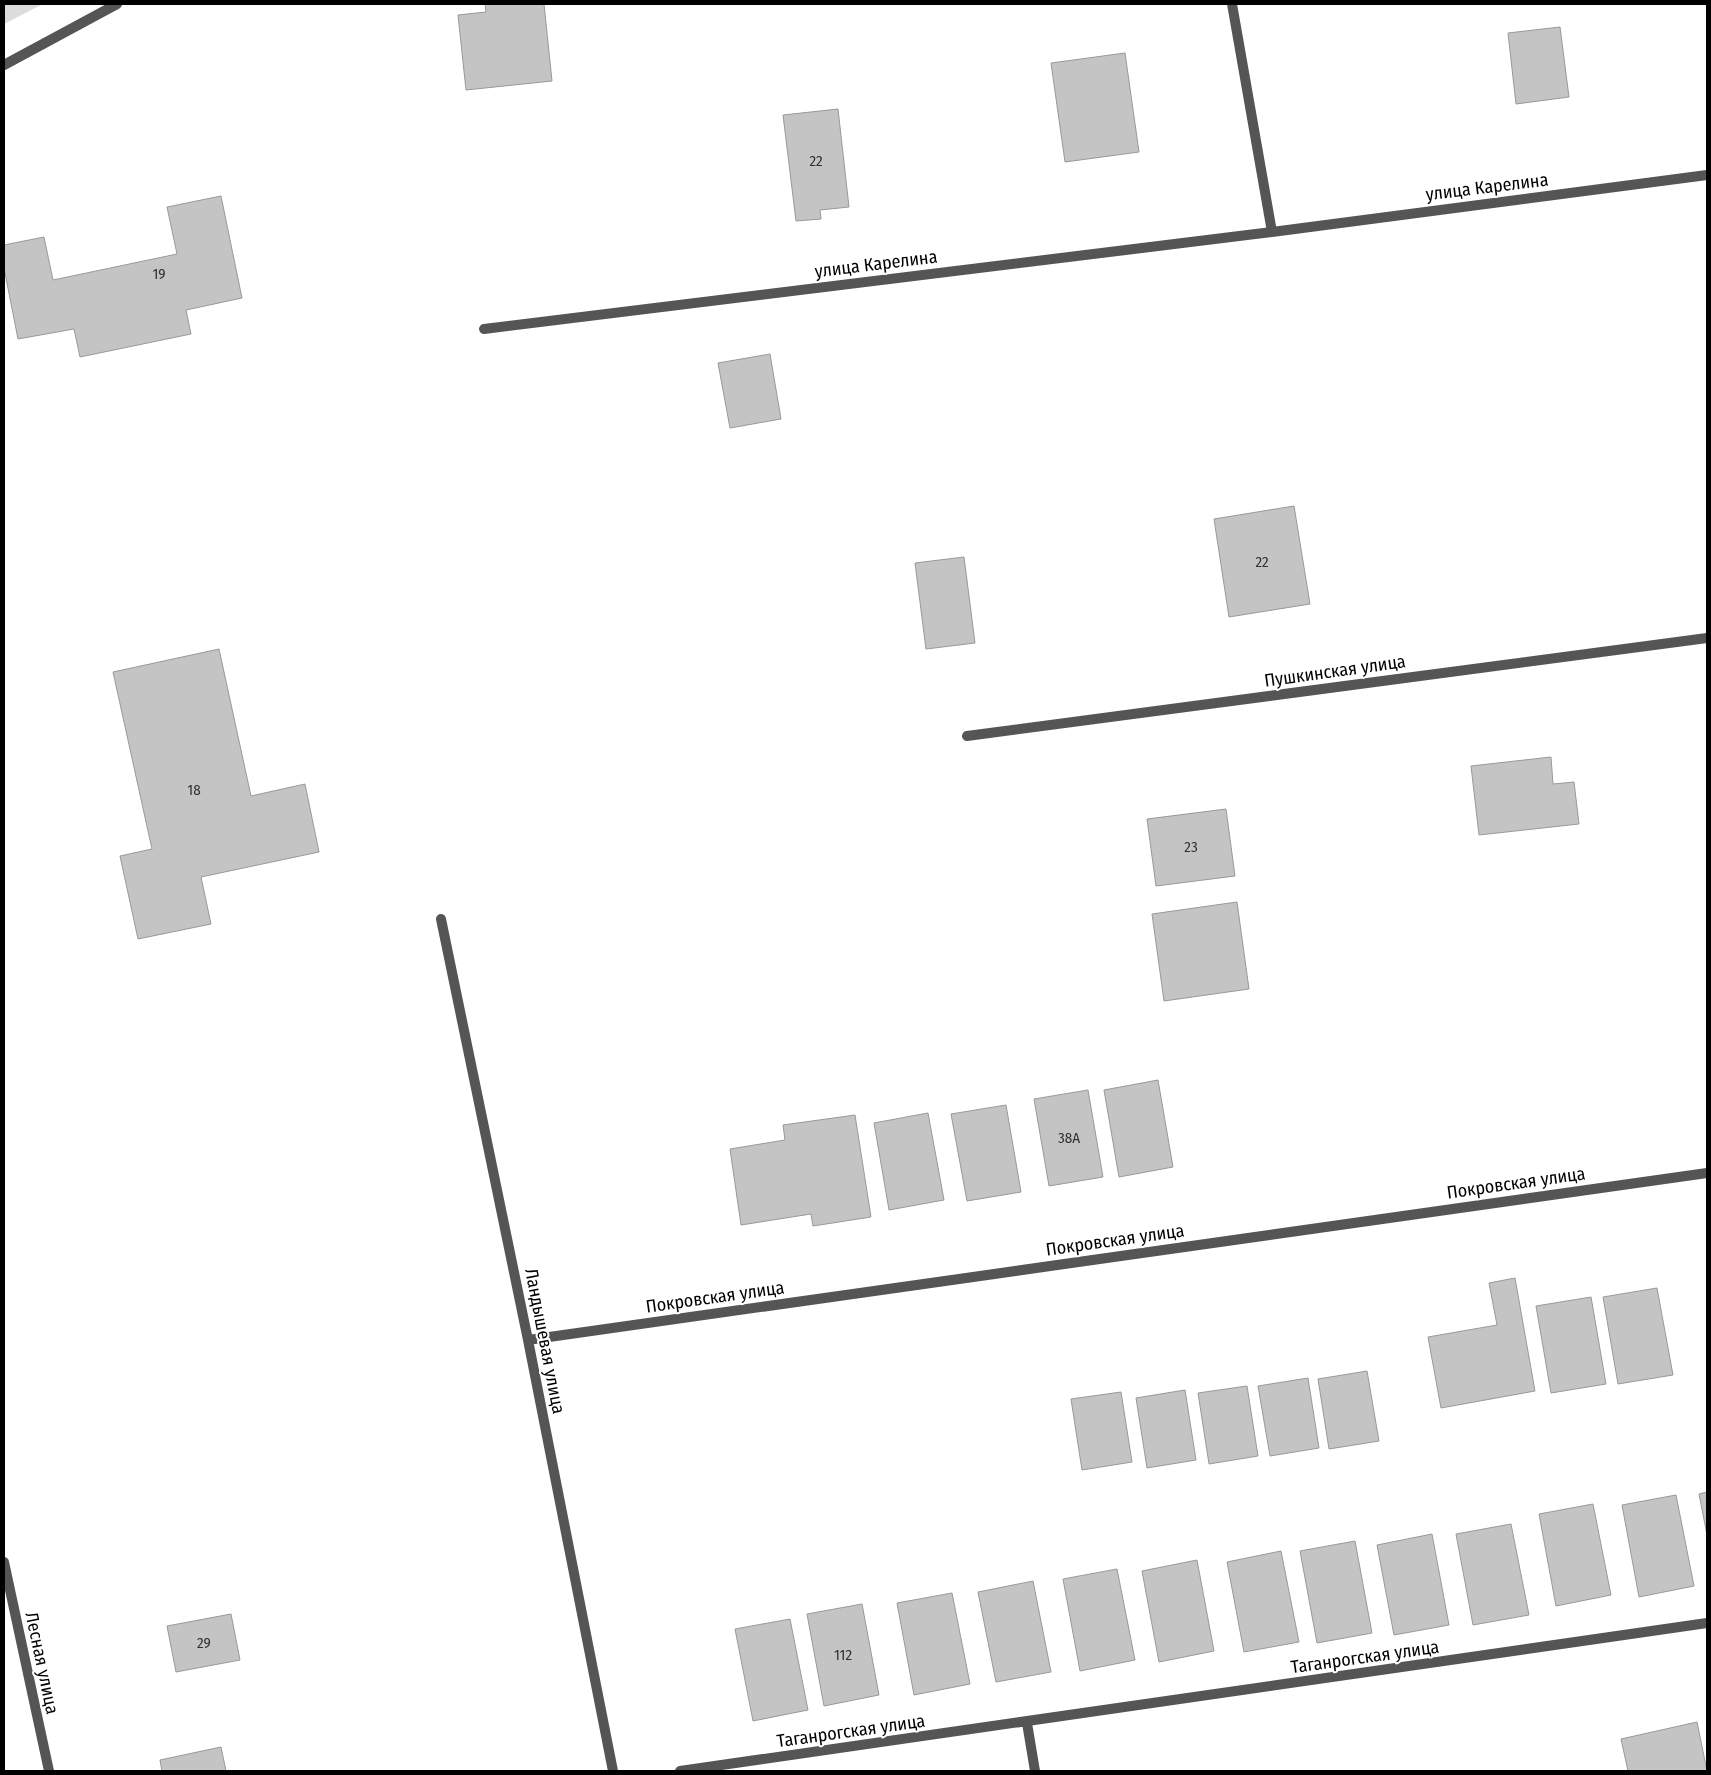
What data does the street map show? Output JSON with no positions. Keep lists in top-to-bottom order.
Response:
{
  "streets": {
    "street": [
      "улица Карелина",
      "Пушкинская улица",
      "Покровская улица",
      "Ландышевая улица",
      "Таганрогская улица",
      "Лесная улица"
    ]
  },
  "crossings": [
    ["Покровская улица", "Ландышевая улица"]
  ],
  "house_numbers": [
    "22",
    "19",
    "22",
    "18",
    "23",
    "38А",
    "29",
    "112"
  ]
}
